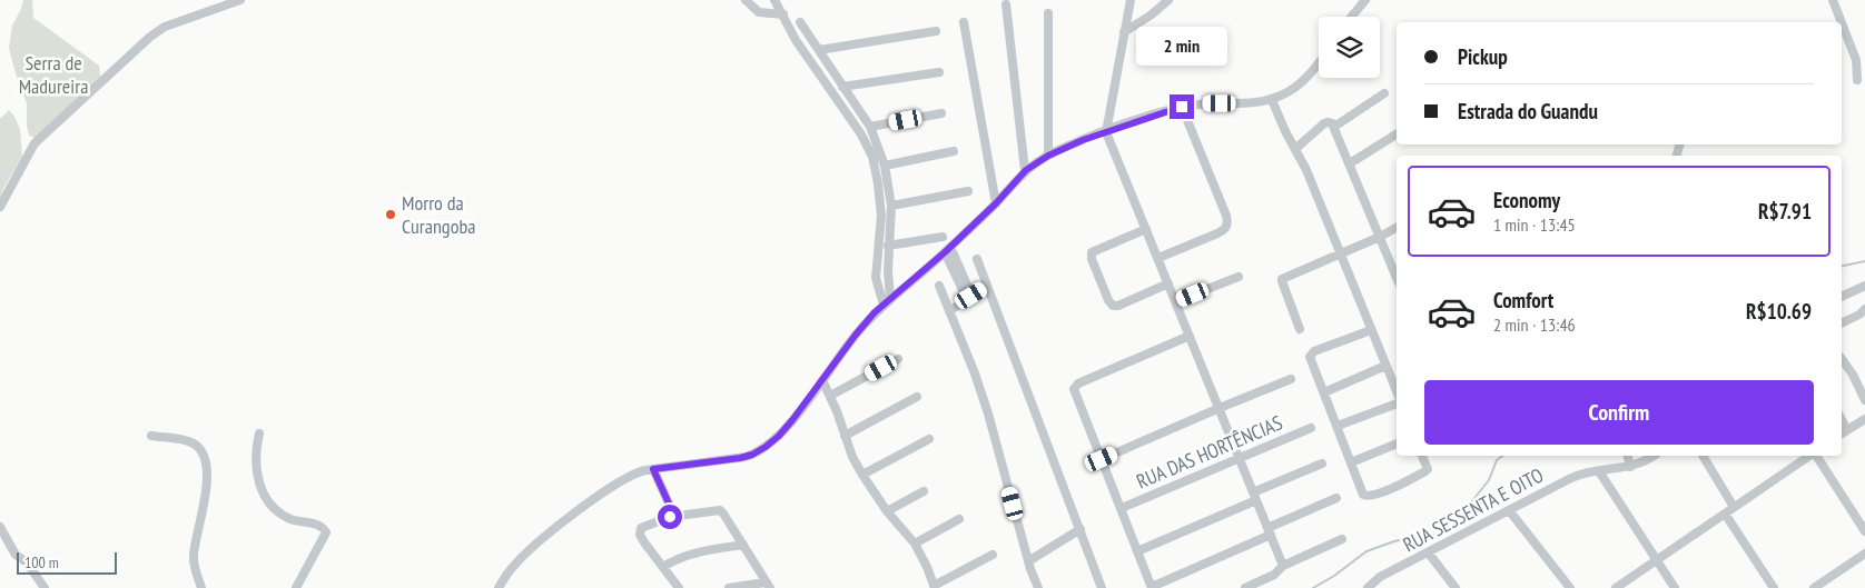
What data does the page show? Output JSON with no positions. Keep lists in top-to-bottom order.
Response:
{
  "streets": {
    "street": ["RUA DAS HORTÊNCIAS", "RUA SESSENTA E OITO"]
  },
  "parks": ["Serra de Madureira"],
  "places": ["Morro da Curangoba"],
  "scale_bar": "100 m",
  "page": {
    "banner": ["Pickup", "Estrada do Guandu"],
    "bubble": "2 min",
    "list": [
      {
        "name": "Economy",
        "note": "1 min · 13:45",
        "value": "R$7.91"
      },
      {
        "name": "Comfort",
        "note": "2 min · 13:46",
        "value": "R$10.69"
      }
    ],
    "buttons": "Confirm",
    "scale": "100 m"
  }
}
